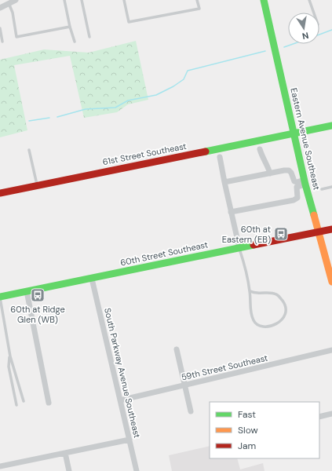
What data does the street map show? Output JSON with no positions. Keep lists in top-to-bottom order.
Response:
{
  "streets": {
    "street": [
      "Eastern Avenue Southeast",
      "61st Street Southeast",
      "60th Street Southeast",
      "59th Street Southeast",
      "South Parkway Avenue Southeast"
    ]
  },
  "crossings": [
    ["Eastern Avenue Southeast", "61st Street Southeast"],
    ["Eastern Avenue Southeast", "60th Street Southeast"],
    ["60th Street Southeast", "South Parkway Avenue Southeast"],
    ["59th Street Southeast", "South Parkway Avenue Southeast"]
  ],
  "places": {
    "bus stop": ["60th at Eastern (EB)", "60th at Ridge Glen (WB)"]
  },
  "legend": ["Fast", "Slow", "Jam"],
  "north": "bottom"
}
